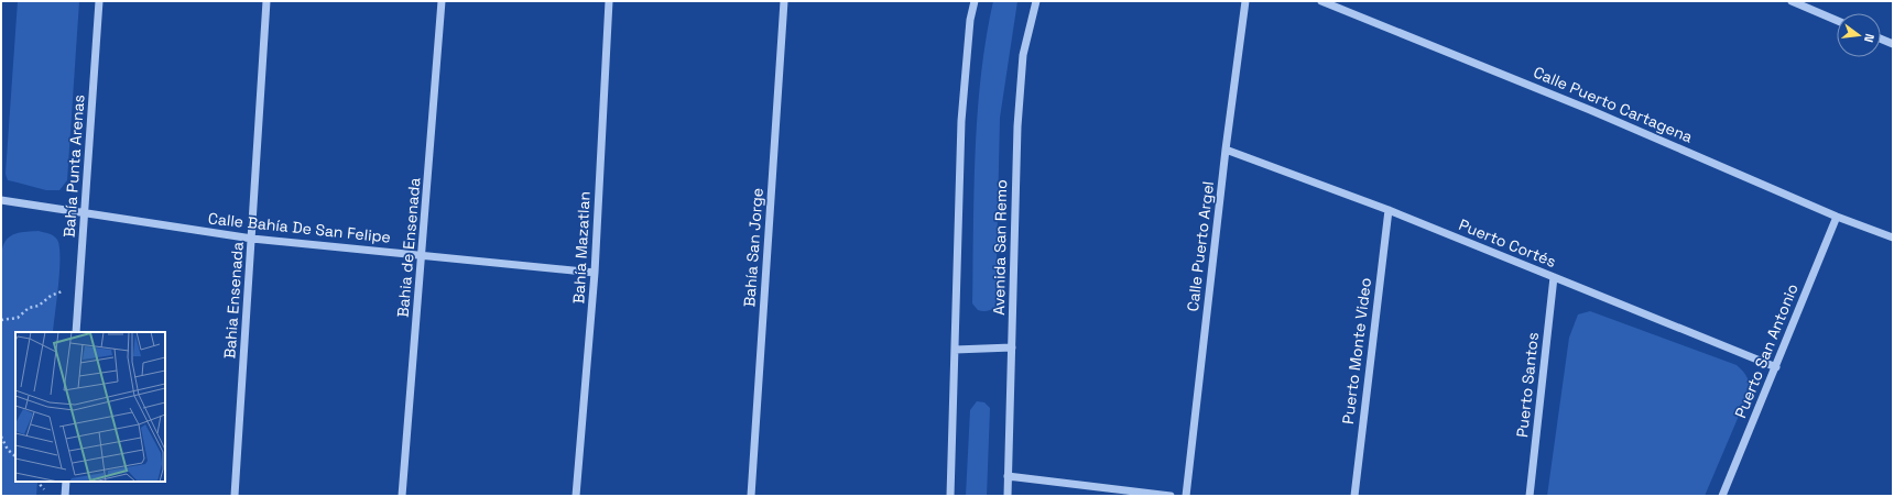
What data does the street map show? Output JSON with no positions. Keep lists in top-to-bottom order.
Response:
{
  "streets": {
    "street": [
      "Calle Puerto Cartagena",
      "Bahía Punta Arenas",
      "Calle Bahía De San Felipe",
      "Puerto Cortés",
      "Calle Puerto Argel",
      "Bahia de Ensenada",
      "Bahía Mazatlan",
      "Bahía San Jorge",
      "Avenida San Remo",
      "Bahia Ensenada",
      "Puerto Monte Video",
      "Puerto San Antonio",
      "Puerto Santos"
    ]
  },
  "crossings": [
    ["Calle Puerto Cartagena", "Puerto San Antonio"],
    ["Bahía Punta Arenas", "Calle Bahía De San Felipe"],
    ["Calle Bahía De San Felipe", "Bahia de Ensenada"],
    ["Calle Bahía De San Felipe", "Bahía Mazatlan"],
    ["Calle Bahía De San Felipe", "Bahia Ensenada"],
    ["Puerto Cortés", "Calle Puerto Argel"],
    ["Puerto Cortés", "Puerto Monte Video"],
    ["Puerto Cortés", "Puerto San Antonio"],
    ["Puerto Cortés", "Puerto Santos"]
  ],
  "north": "right"
}
